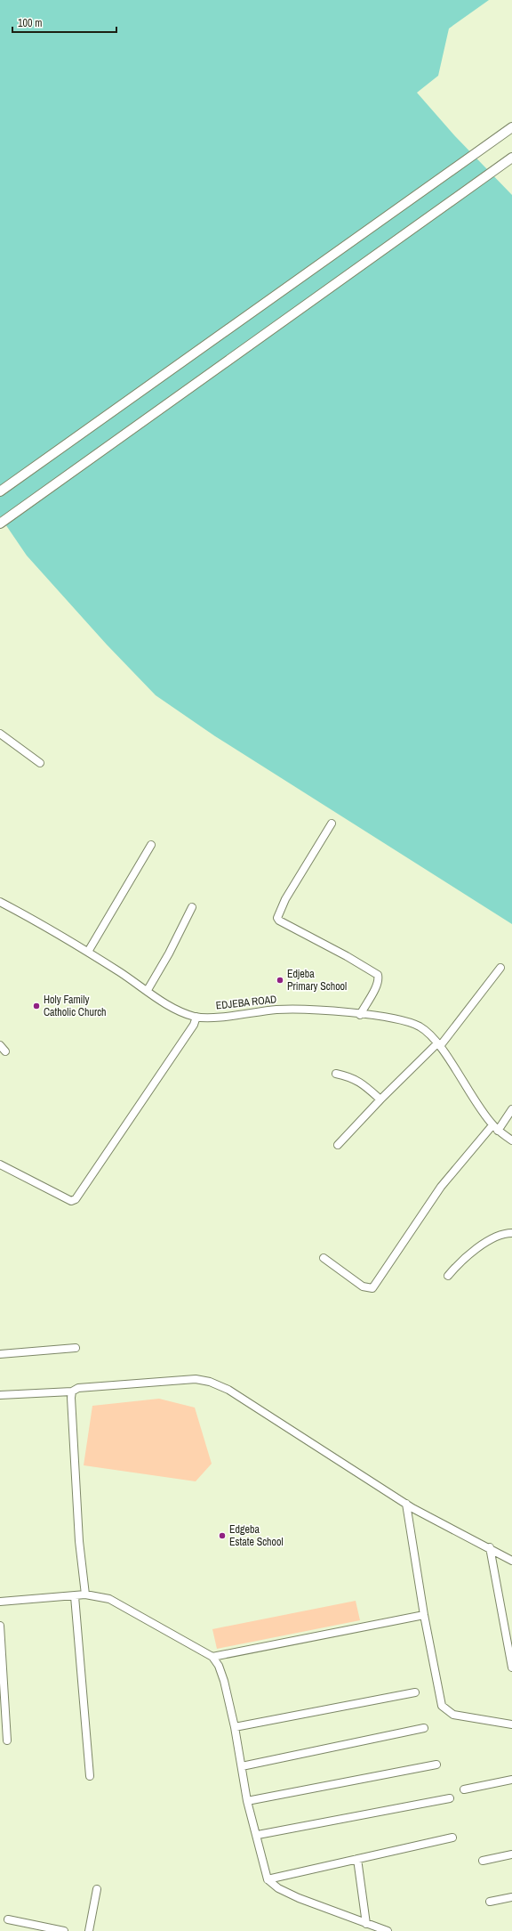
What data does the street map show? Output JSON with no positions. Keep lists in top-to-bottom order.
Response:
{
  "streets": {
    "street": ["EDJEBA ROAD"]
  },
  "places": ["Edjeba Primary School", "Holy Family Catholic Church", "Edgeba Estate School"],
  "scale_bar": "100 m"
}
